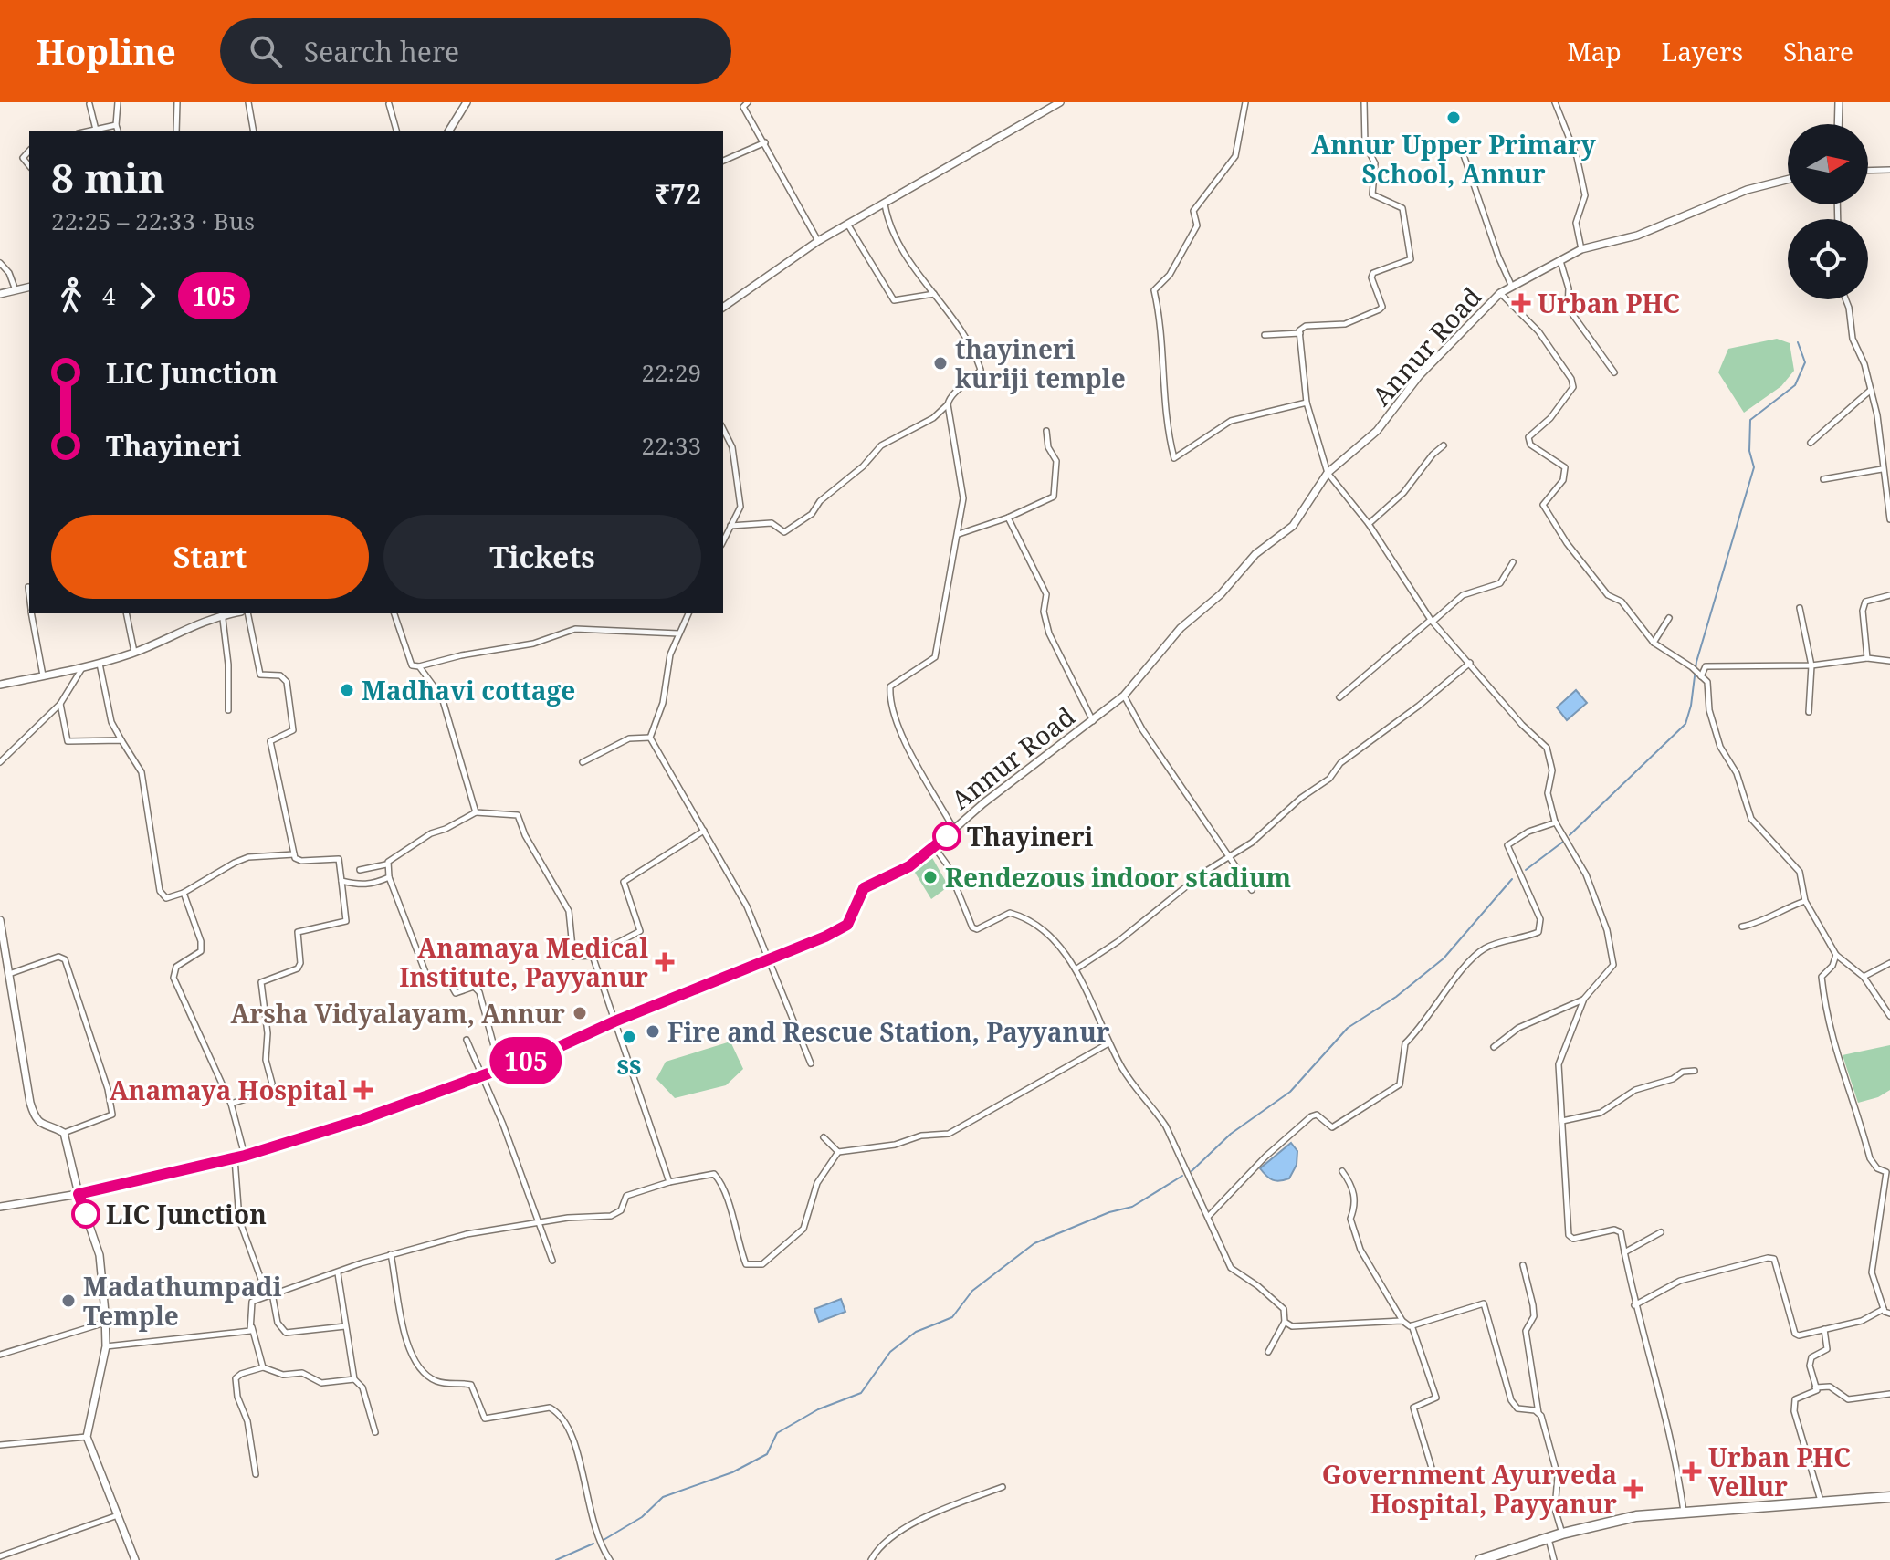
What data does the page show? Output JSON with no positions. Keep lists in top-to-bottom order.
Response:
{
  "streets": {
    "main road": ["Annur Road"]
  },
  "places": {
    "other": [
      "Annur Upper Primary School, Annur",
      "thayineri kuriji temple",
      "Madhavi cottage",
      "Thayineri",
      "Rendezous indoor stadium",
      "Arsha Vidyalayam, Annur",
      "Fire and Rescue Station, Payyanur",
      "ss",
      "LIC Junction",
      "Madathumpadi Temple"
    ],
    "health": [
      "Urban PHC",
      "Anamaya Medical Institute, Payyanur",
      "Anamaya Hospital",
      "Urban PHC Vellur",
      "Government Ayurveda Hospital, Payyanur"
    ]
  },
  "lines": ["bus line 105"],
  "north": "right",
  "page": {
    "header": "Hopline",
    "search": "Search here",
    "nav": ["Map", "Layers", "Share"],
    "on_map": "105",
    "heading": ["8 min", "22:25 – 22:33 · Bus", "₹72"],
    "legs": ["4", "105"],
    "list": [
      {
        "name": "LIC Junction",
        "value": "22:29"
      },
      {
        "name": "Thayineri",
        "value": "22:33"
      }
    ],
    "buttons": ["Start", "Tickets"]
  }
}
